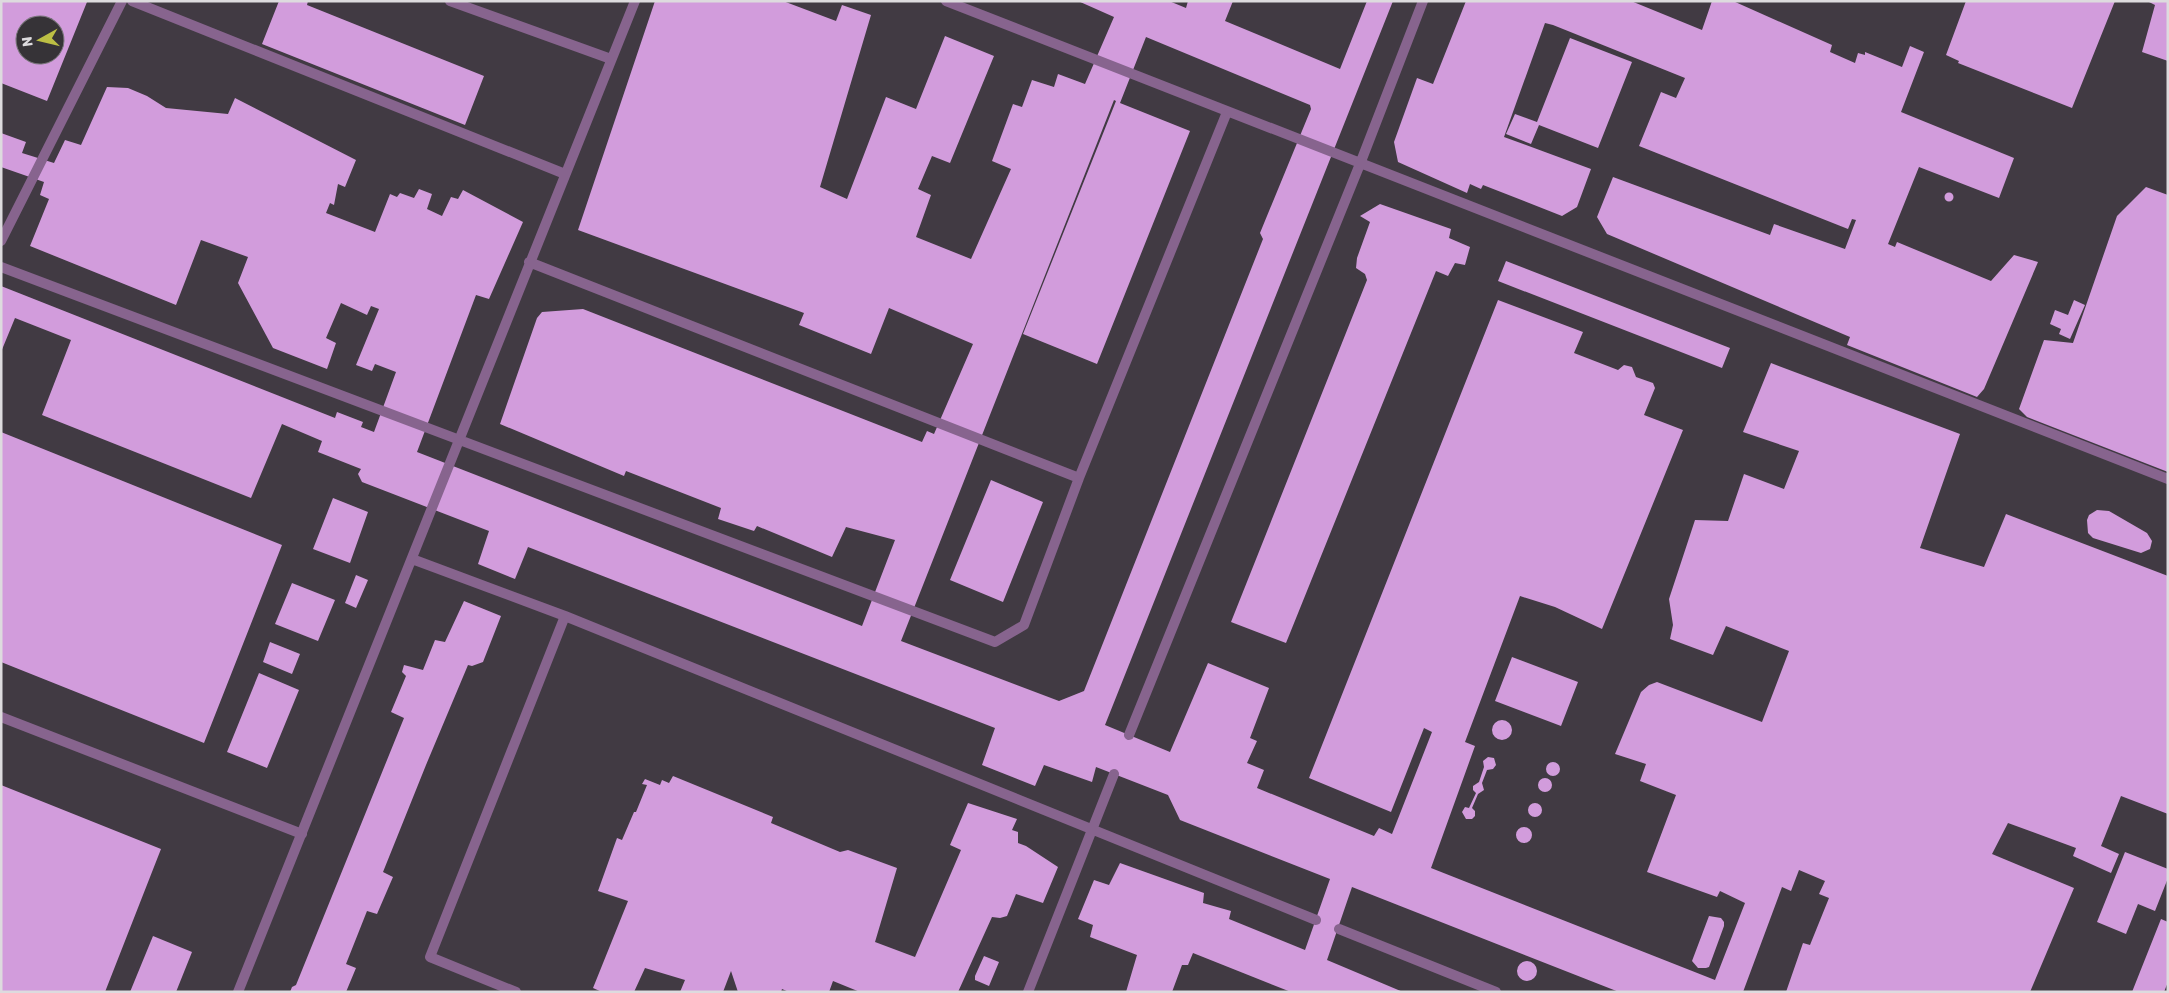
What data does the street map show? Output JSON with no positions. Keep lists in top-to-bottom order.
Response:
{
  "north": "left"
}
